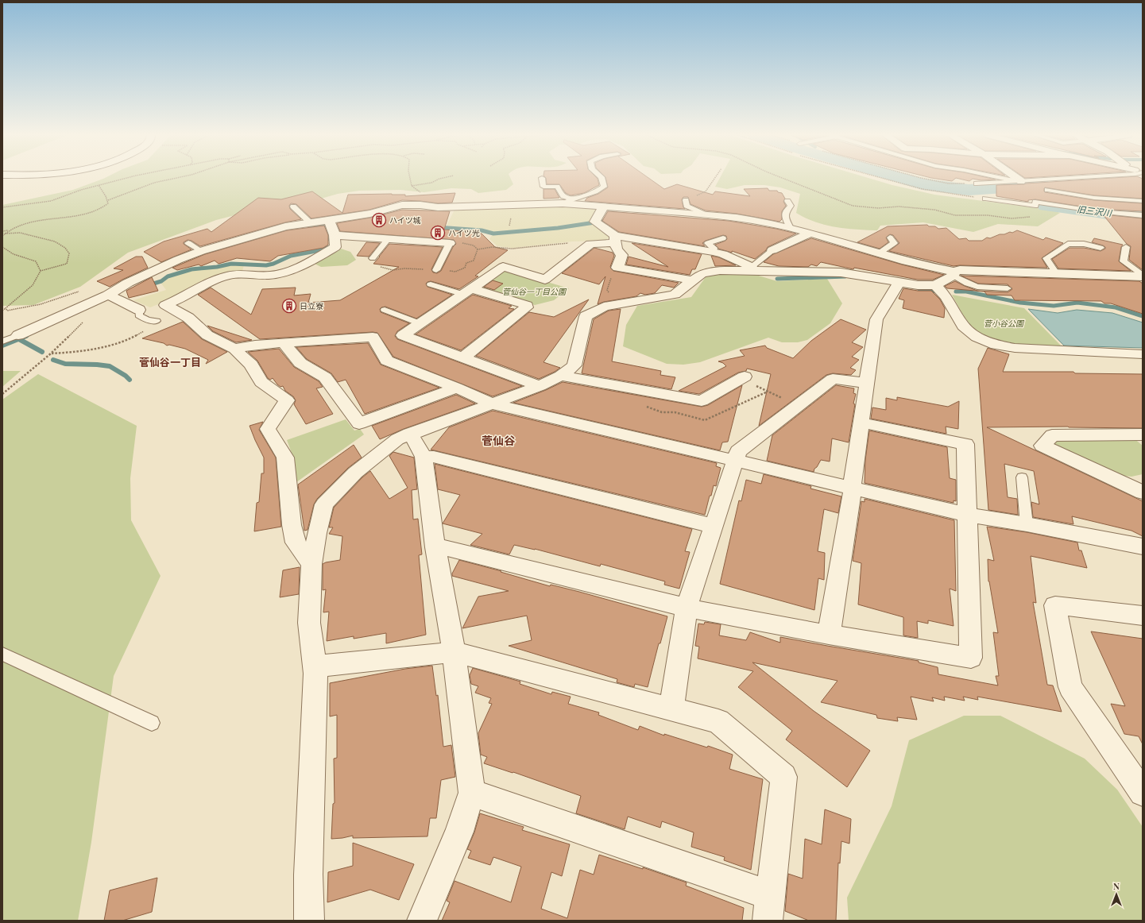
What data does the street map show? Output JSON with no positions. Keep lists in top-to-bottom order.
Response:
{
  "districts": ["菅仙谷一丁目", "菅仙谷"],
  "water": ["旧三沢川"],
  "parks": ["菅仙谷一丁目公園", "菅小谷公園"],
  "places": {
    "building": ["ハイツ城", "ハイツ光", "日立寮"]
  },
  "north": "top"
}
